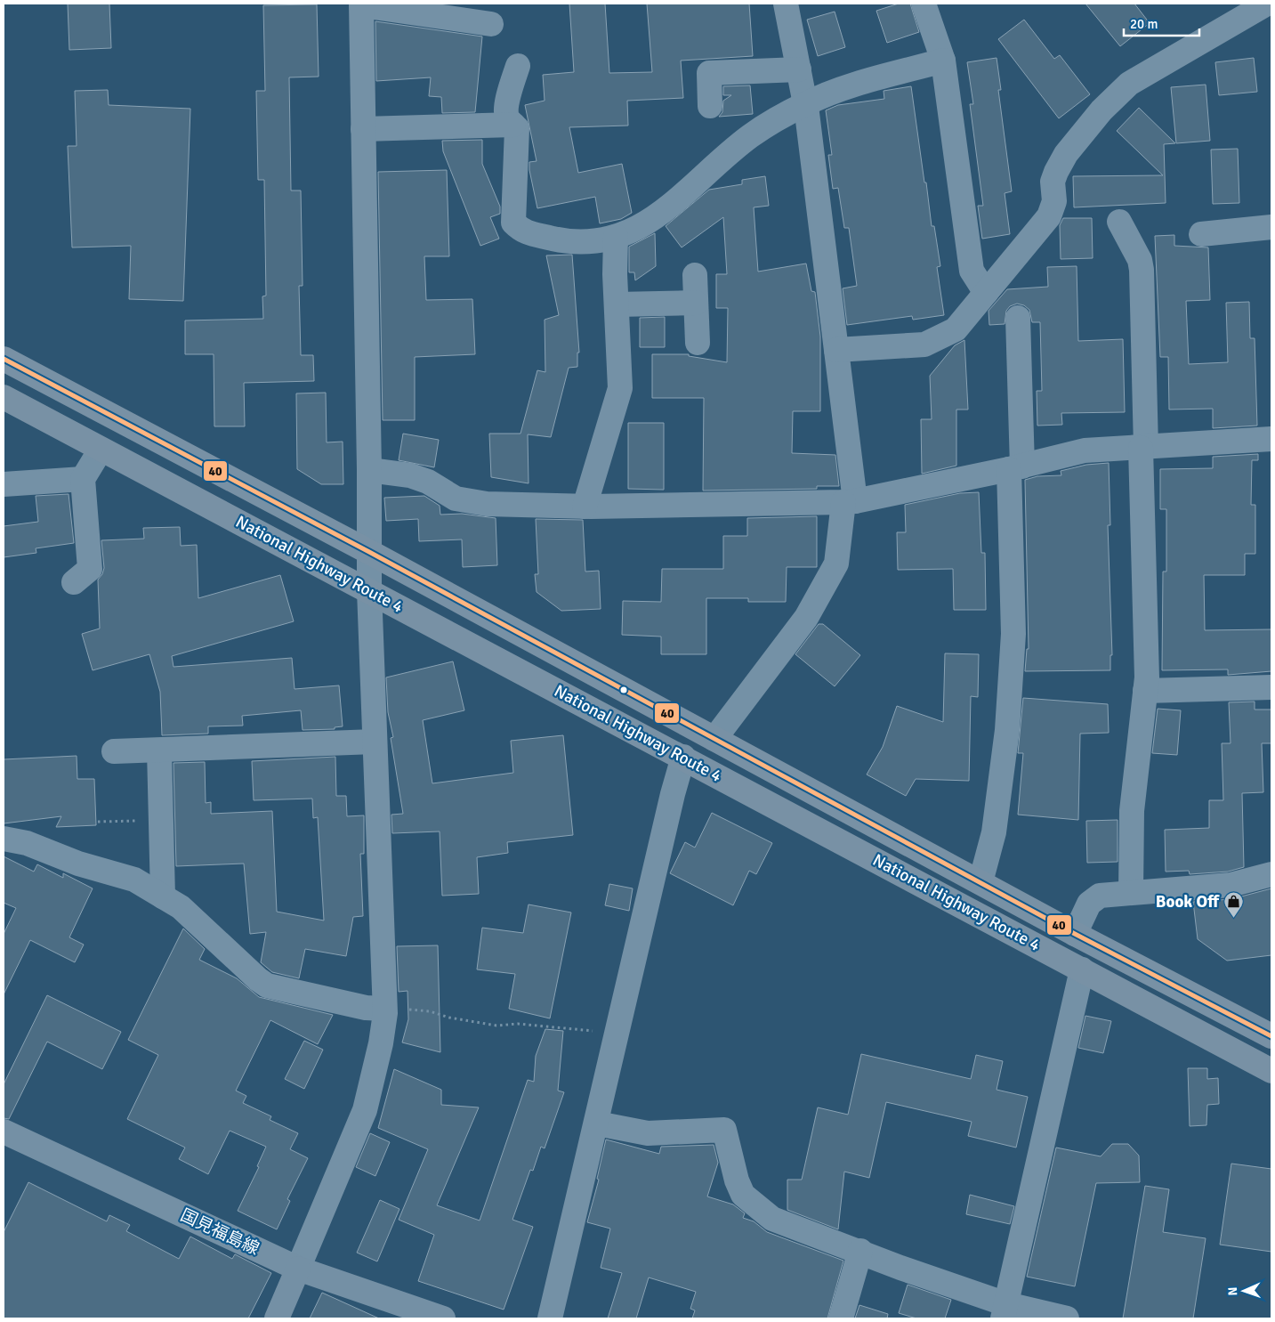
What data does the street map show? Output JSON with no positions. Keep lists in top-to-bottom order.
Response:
{
  "streets": {
    "highway": ["National Highway Route 4"],
    "main road": ["国見福島線"]
  },
  "places": {
    "shop": ["Book Off"]
  },
  "lines": ["transit line 40"],
  "scale_bar": "20 m",
  "north": "left"
}
